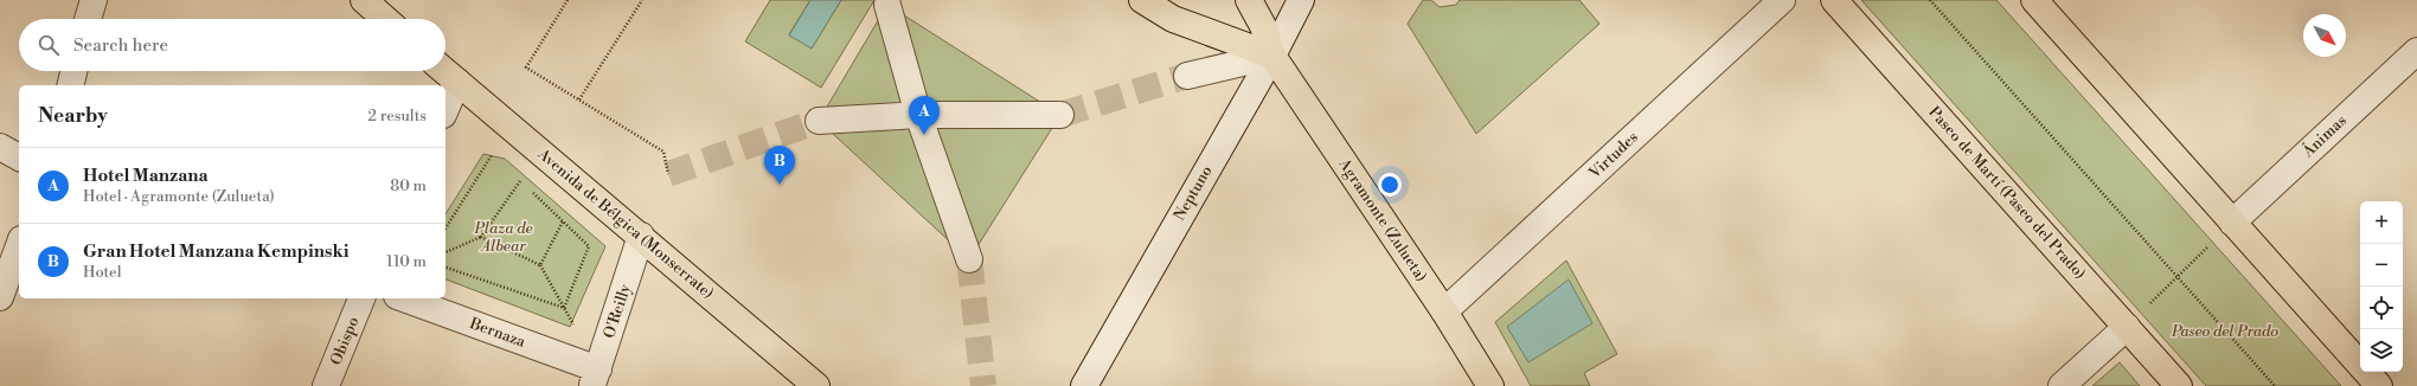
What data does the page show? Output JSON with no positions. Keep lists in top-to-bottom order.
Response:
{
  "streets": {
    "main road": ["Paseo de Martí (Paseo del Prado)", "Agramonte (Zulueta)", "Avenida de Bélgica (Monserrate)"],
    "street": [
      "Ánimas",
      "Virtudes",
      "Neptuno",
      "O'Reilly",
      "Bernaza",
      "Obispo"
    ]
  },
  "crossings": [
    ["Virtudes", "Agramonte (Zulueta)"],
    ["Neptuno", "Agramonte (Zulueta)"],
    ["Avenida de Bélgica (Monserrate)", "O'Reilly"],
    ["O'Reilly", "Bernaza"]
  ],
  "parks": ["Plaza de Albear", "Paseo del Prado"],
  "north": "bottom right",
  "page": {
    "search": "Search here",
    "heading": ["Nearby", "2 results"],
    "pins": ["A", "B"],
    "list": [
      {
        "mark": "A",
        "name": "Hotel Manzana",
        "note": "Hotel · Agramonte (Zulueta)",
        "value": "80 m"
      },
      {
        "mark": "B",
        "name": "Gran Hotel Manzana Kempinski",
        "note": "Hotel",
        "value": "110 m"
      }
    ],
    "map_buttons": ["+", "−"]
  }
}
